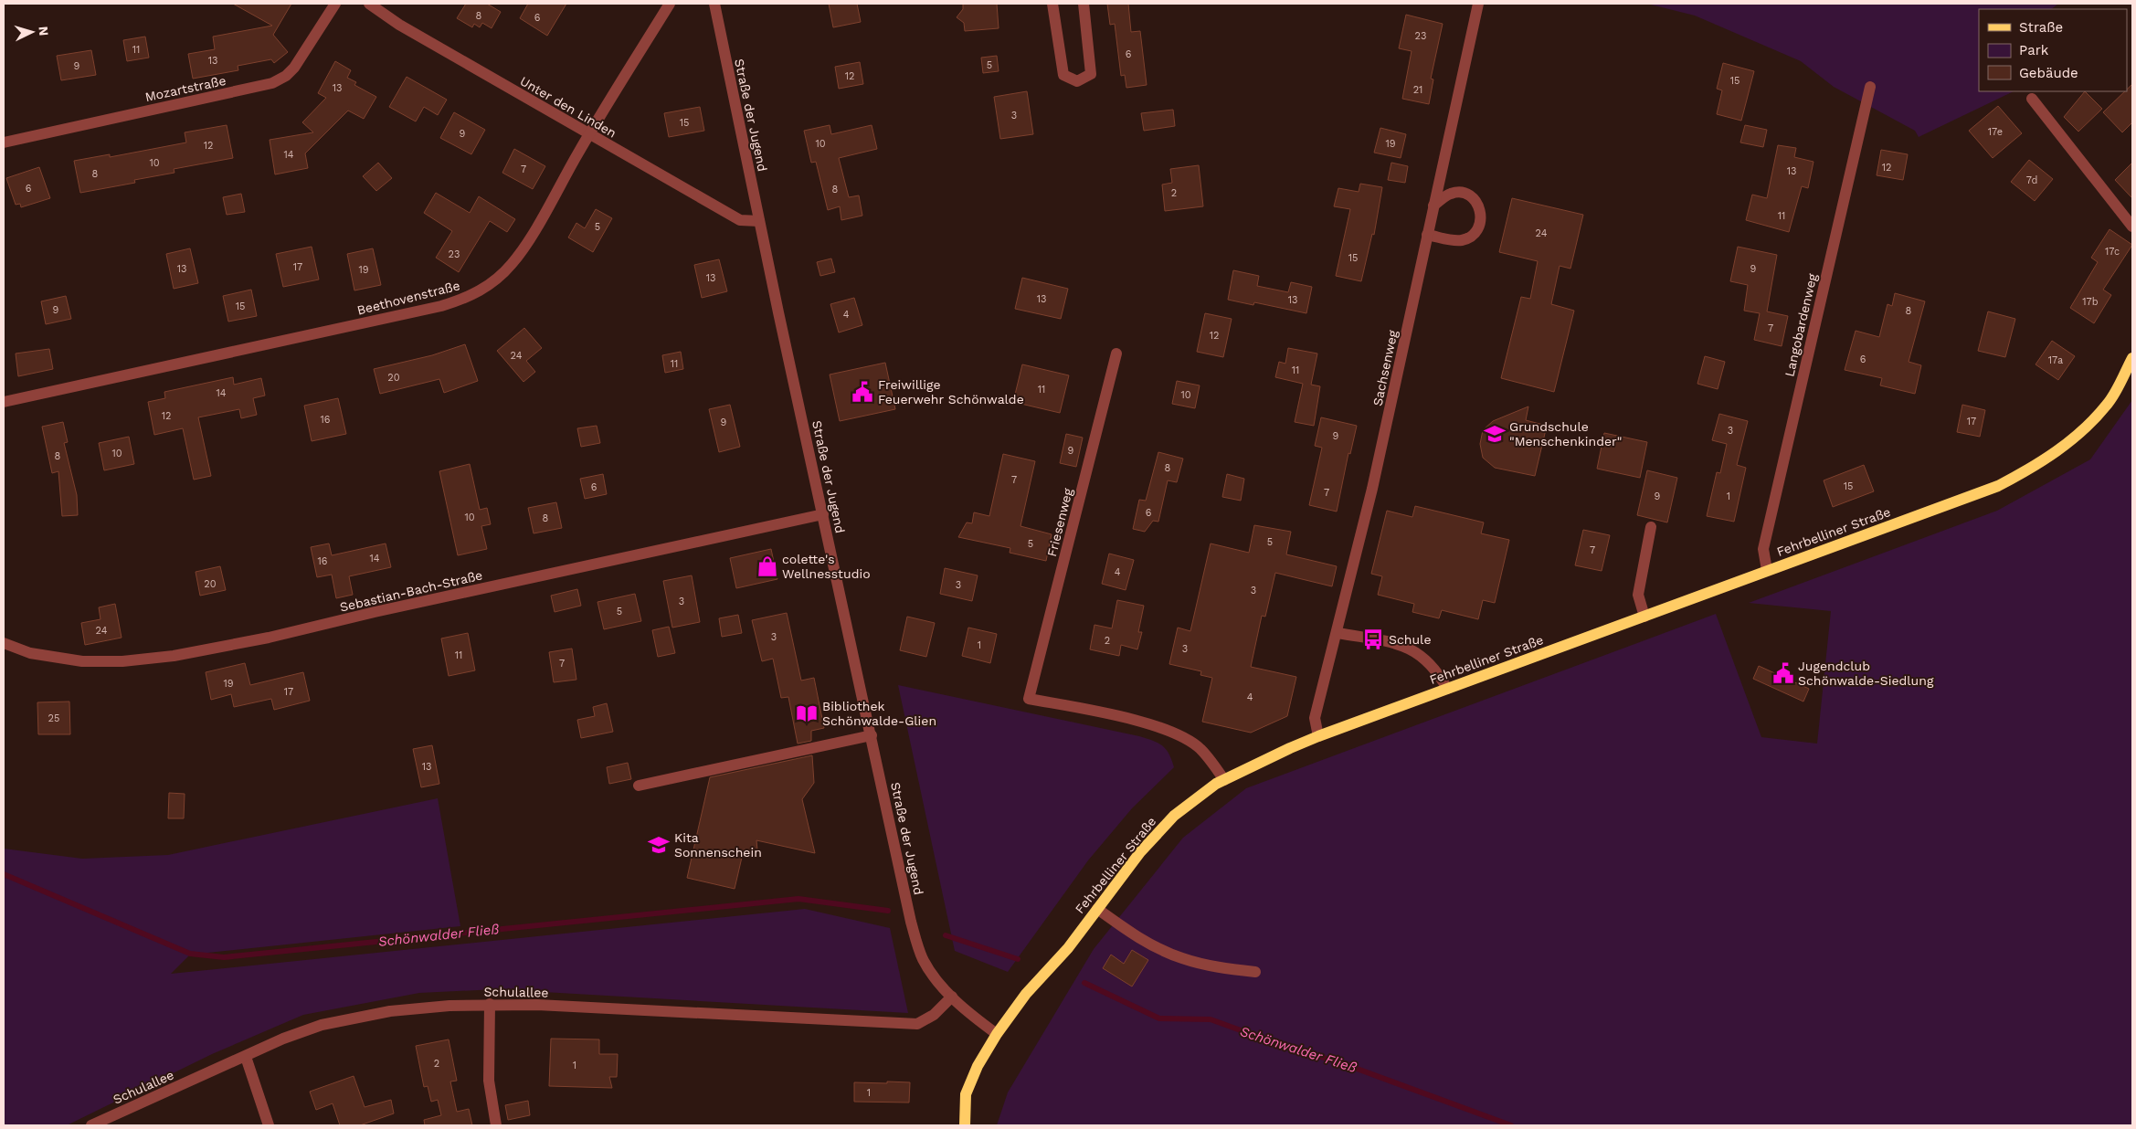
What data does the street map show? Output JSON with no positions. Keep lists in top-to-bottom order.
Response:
{
  "streets": {
    "main road": ["Fehrbelliner Straße"],
    "street": [
      "Mozartstraße",
      "Unter den Linden",
      "Straße der Jugend",
      "Beethovenstraße",
      "Langobardenweg",
      "Sachsenweg",
      "Friesenweg",
      "Sebastian-Bach-Straße",
      "Schulallee"
    ]
  },
  "crossings": [
    ["Unter den Linden", "Straße der Jugend"],
    ["Unter den Linden", "Beethovenstraße"],
    ["Straße der Jugend", "Fehrbelliner Straße"],
    ["Straße der Jugend", "Sebastian-Bach-Straße"],
    ["Straße der Jugend", "Schulallee"],
    ["Langobardenweg", "Fehrbelliner Straße"],
    ["Sachsenweg", "Fehrbelliner Straße"],
    ["Friesenweg", "Fehrbelliner Straße"]
  ],
  "water": ["Schönwalder Fließ"],
  "places": {
    "public building": ["Freiwillige Feuerwehr Schönwalde", "Jugendclub Schönwalde-Siedlung"],
    "school or university": ["Grundschule \"Menschenkinder\"", "Kita Sonnenschein"],
    "shop": ["colette's Wellnesstudio"],
    "bus stop": ["Schule"],
    "library": ["Bibliothek Schönwalde-Glien"]
  },
  "house_numbers": [
    "8",
    "6",
    "23",
    "11",
    "6",
    "13",
    "5",
    "9",
    "12",
    "15",
    "13",
    "21",
    "3",
    "15",
    "17e",
    "9",
    "10",
    "19",
    "12",
    "14",
    "10",
    "12",
    "7",
    "13",
    "8",
    "7d",
    "6",
    "8",
    "2",
    "11",
    "5",
    "24",
    "17c",
    "23",
    "15",
    "17",
    "13",
    "9",
    "19",
    "13",
    "13",
    "13",
    "17b",
    "15",
    "9",
    "8",
    "4",
    "7",
    "12",
    "24",
    "6",
    "17a",
    "11",
    "11",
    "20",
    "11",
    "14",
    "10",
    "12",
    "16",
    "17",
    "9",
    "3",
    "9",
    "9",
    "10",
    "8",
    "8",
    "7",
    "15",
    "6",
    "7",
    "9",
    "1",
    "6",
    "10",
    "8",
    "5",
    "5",
    "7",
    "14",
    "16",
    "4",
    "20",
    "3",
    "3",
    "3",
    "5",
    "24",
    "3",
    "2",
    "1",
    "3",
    "11",
    "7",
    "19",
    "17",
    "4",
    "25",
    "13",
    "2",
    "1",
    "1"
  ],
  "legend": ["Straße", "Park", "Gebäude"],
  "north": "right"
}
